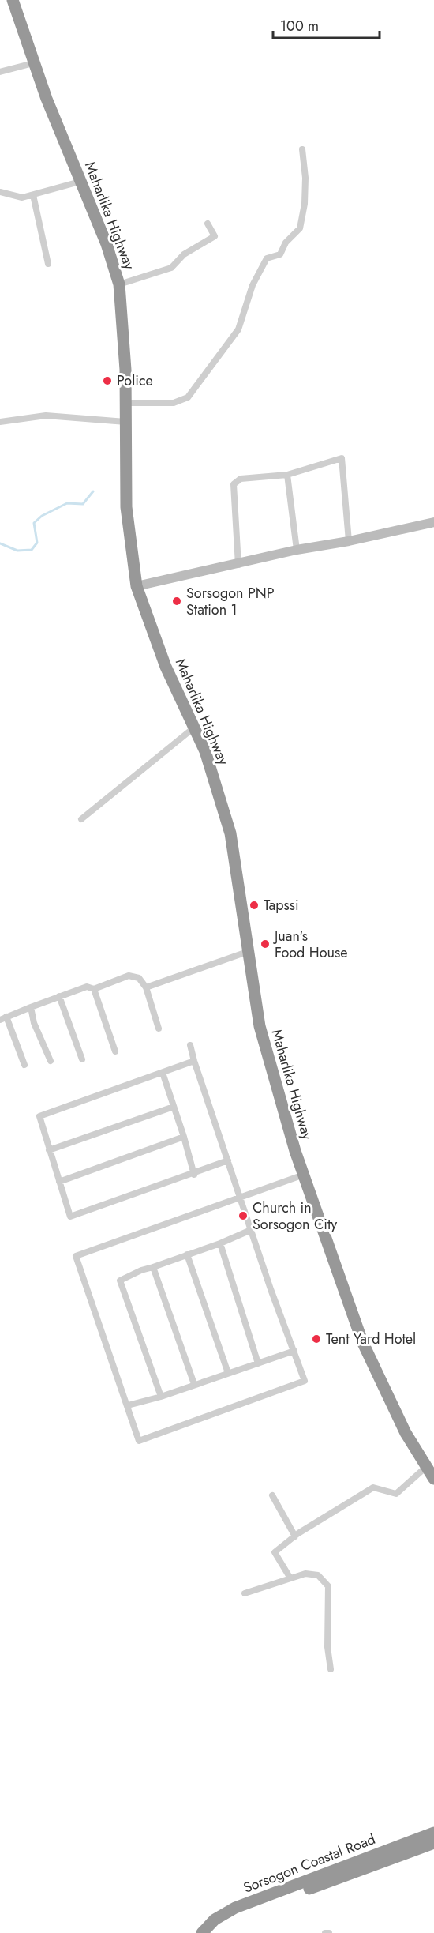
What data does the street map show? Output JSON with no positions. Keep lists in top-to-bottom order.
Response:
{
  "streets": {
    "highway": ["Maharlika Highway", "Sorsogon Coastal Road"]
  },
  "places": [
    "Police",
    "Sorsogon PNP Station 1",
    "Tapssi",
    "Juan's Food House",
    "Church in Sorsogon City",
    "Tent Yard Hotel"
  ],
  "scale_bar": "100 m"
}
